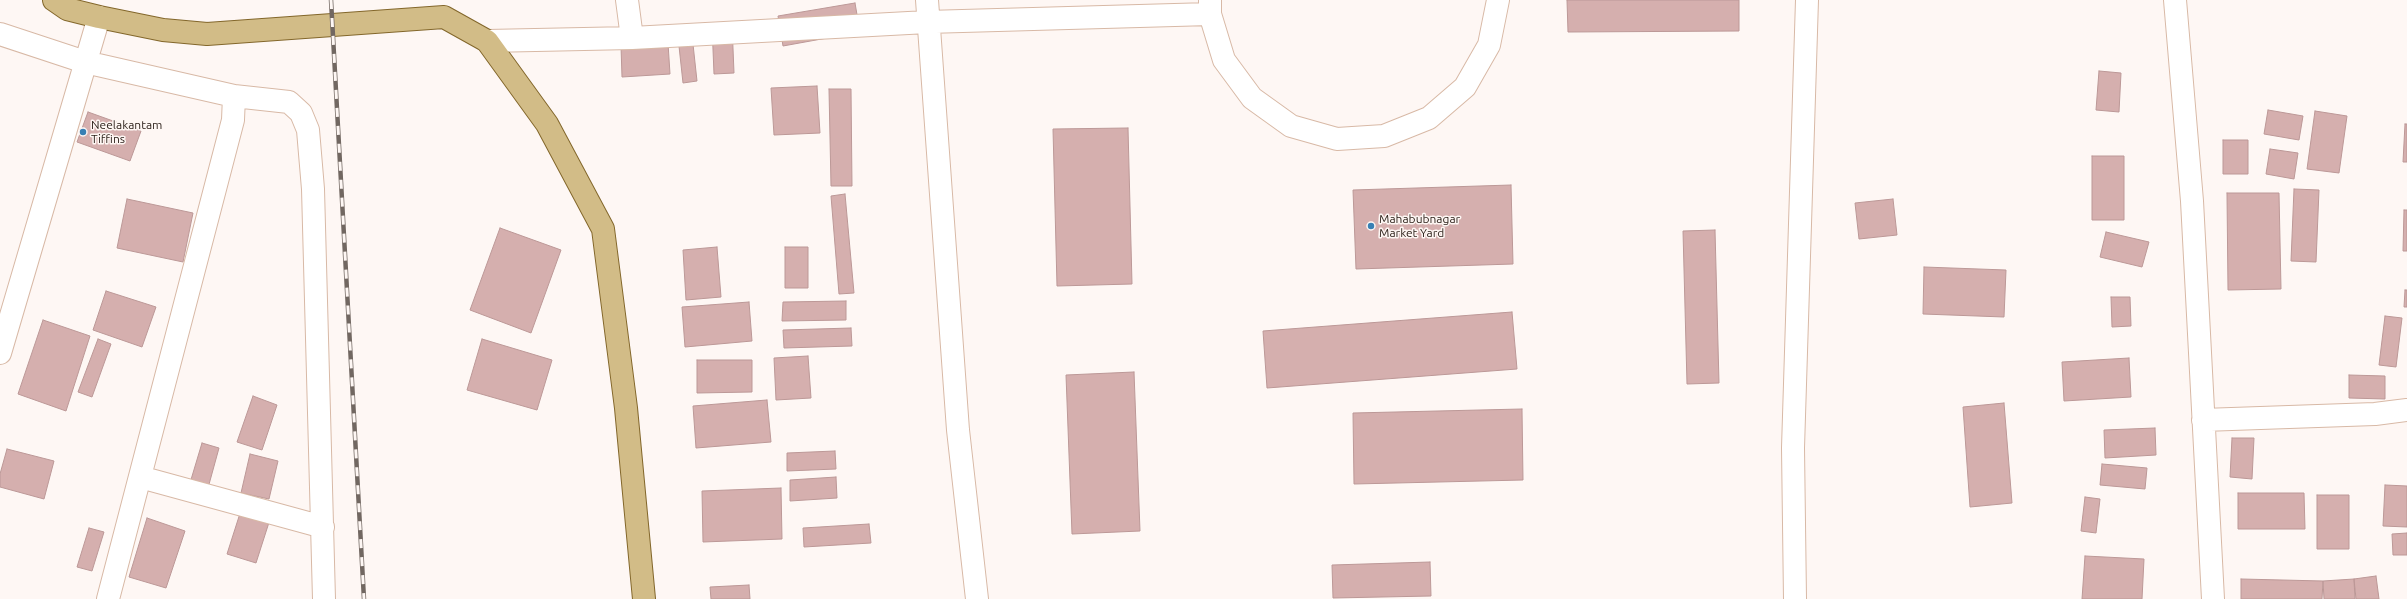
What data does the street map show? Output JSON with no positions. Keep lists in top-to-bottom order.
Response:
{
  "places": ["Neelakantam Tiffins", "Mahabubnagar Market Yard"]
}
